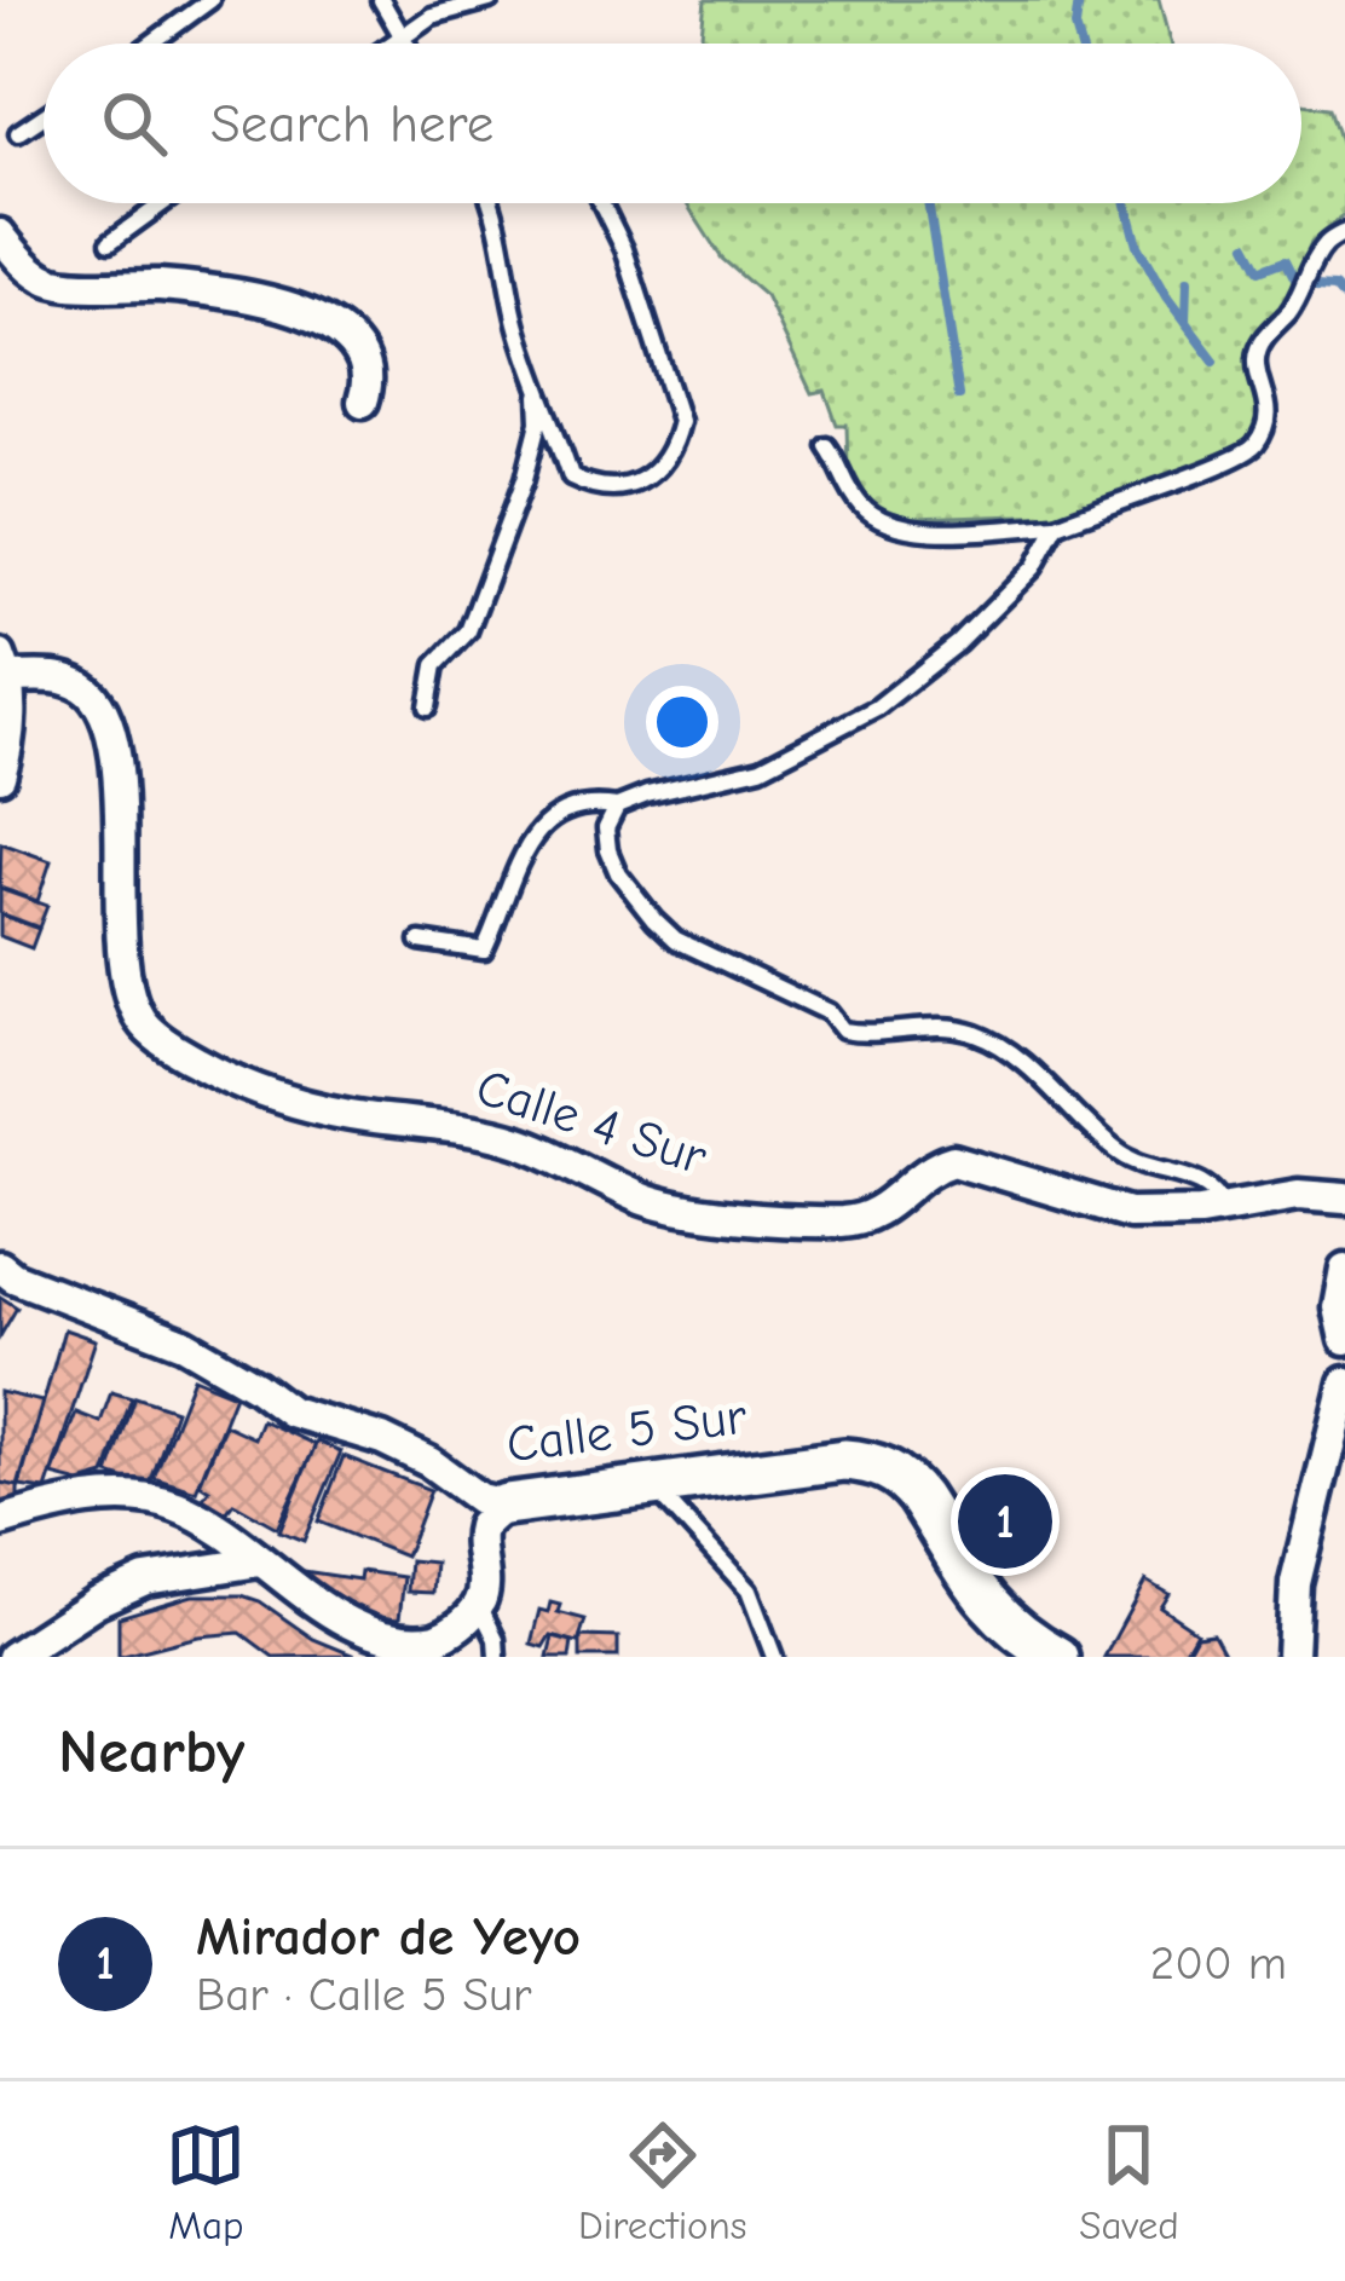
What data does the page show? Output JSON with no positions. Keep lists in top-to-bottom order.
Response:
{
  "streets": {
    "street": ["Calle 4 Sur", "Calle 5 Sur"]
  },
  "page": {
    "search": "Search here",
    "pins": "1",
    "heading": "Nearby",
    "list": [
      {
        "mark": "1",
        "name": "Mirador de Yeyo",
        "note": "Bar · Calle 5 Sur",
        "value": "200 m"
      }
    ],
    "nav": ["Map", "Directions", "Saved"]
  }
}
